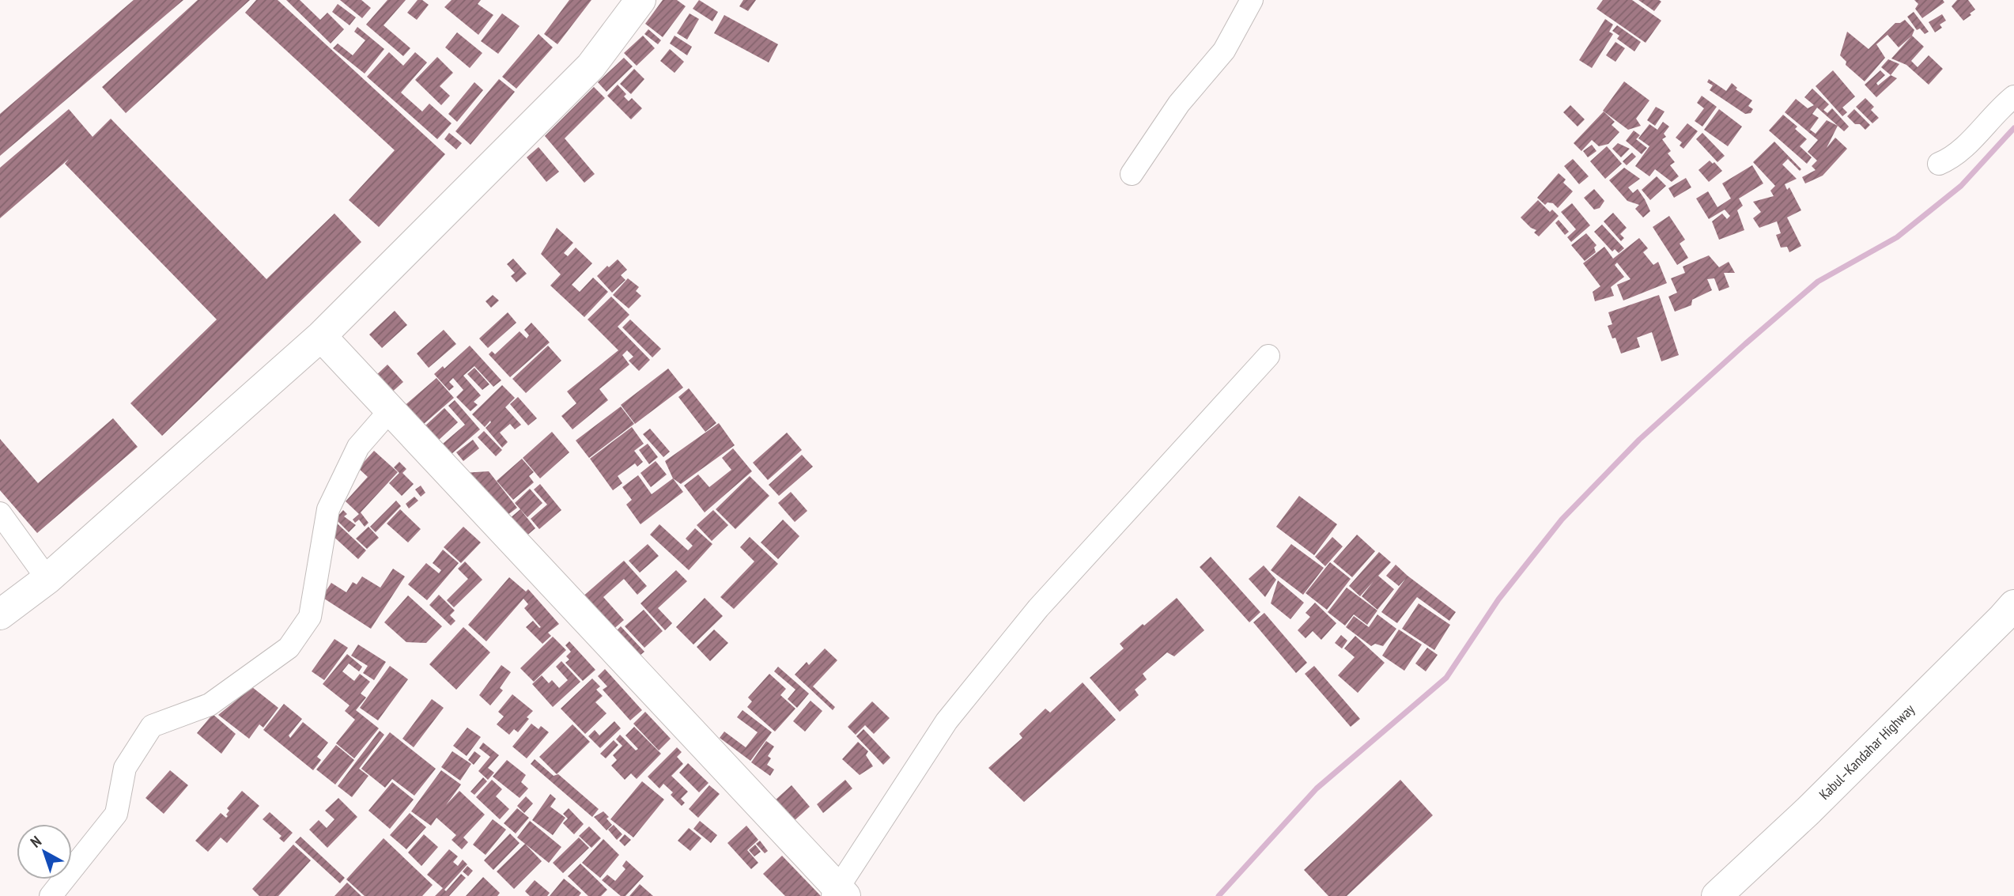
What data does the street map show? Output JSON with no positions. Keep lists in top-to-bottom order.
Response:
{
  "streets": {
    "street": ["Kabul–Kandahar Highway"]
  },
  "north": "top left"
}
